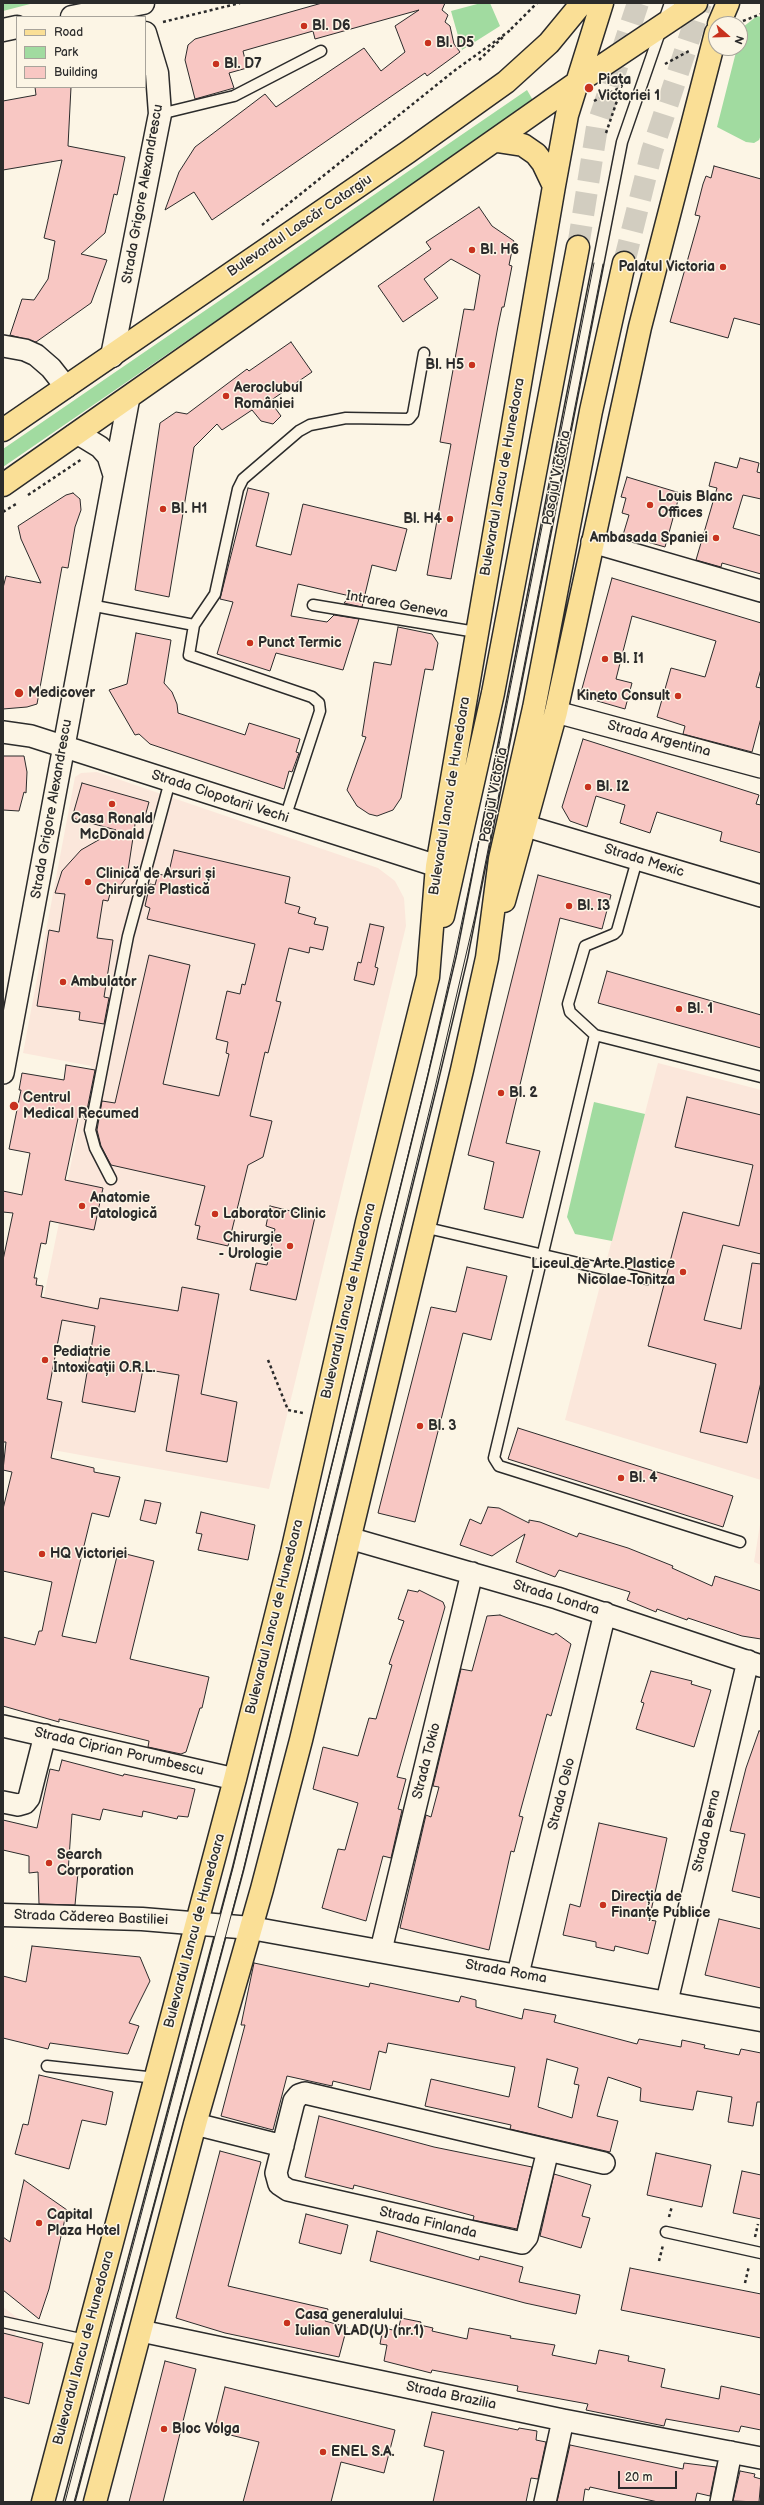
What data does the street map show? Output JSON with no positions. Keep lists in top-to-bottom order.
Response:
{
  "streets": {
    "main road": ["Bulevardul Lascăr Catargiu", "Bulevardul Iancu de Hunedoara", "Pasajul Victoria"],
    "street": [
      "Strada Grigore Alexandrescu",
      "Strada Argentina",
      "Strada Clopotarii Vechi",
      "Strada Mexic",
      "Strada Londra",
      "Strada Ciprian Porumbescu",
      "Strada Tokio",
      "Strada Oslo",
      "Strada Berna",
      "Strada Căderea Bastiliei",
      "Strada Roma",
      "Strada Finlanda",
      "Strada Brazilia"
    ],
    "lane": ["Intrarea Geneva"]
  },
  "crossings": [
    ["Strada Grigore Alexandrescu", "Bulevardul Lascăr Catargiu"],
    ["Strada Grigore Alexandrescu", "Strada Clopotarii Vechi"],
    ["Bulevardul Iancu de Hunedoara", "Pasajul Victoria"],
    ["Bulevardul Iancu de Hunedoara", "Intrarea Geneva"],
    ["Bulevardul Iancu de Hunedoara", "Strada Clopotarii Vechi"],
    ["Bulevardul Iancu de Hunedoara", "Strada Ciprian Porumbescu"],
    ["Bulevardul Iancu de Hunedoara", "Strada Căderea Bastiliei"],
    ["Pasajul Victoria", "Strada Mexic"],
    ["Strada Londra", "Strada Tokio"],
    ["Strada Londra", "Strada Oslo"],
    ["Strada Londra", "Strada Berna"],
    ["Strada Tokio", "Strada Roma"],
    ["Strada Oslo", "Strada Roma"],
    ["Strada Berna", "Strada Roma"],
    ["Strada Căderea Bastiliei", "Strada Roma"]
  ],
  "places": [
    "Bl. D6",
    "Bl. D5",
    "Bl. D7",
    "Piața Victoriei 1",
    "Bl. H6",
    "Palatul Victoria",
    "Bl. H5",
    "Aeroclubul României",
    "Louis Blanc Offices",
    "Bl. H1",
    "Bl. H4",
    "Ambasada Spaniei",
    "Punct Termic",
    "Bl. I1",
    "Medicover",
    "Kineto Consult",
    "Bl. I2",
    "Casa Ronald McDonald",
    "Clinică de Arsuri și Chirurgie Plastică",
    "Bl. I3",
    "Ambulator",
    "Bl. 1",
    "Bl. 2",
    "Centrul Medical Recumed",
    "Anatomie Patologică",
    "Laborator Clinic",
    "Chirurgie - Urologie",
    "Liceul de Arte Plastice Nicolae Tonitza",
    "Pediatrie Intoxicații O.R.L.",
    "Bl. 3",
    "Bl. 4",
    "HQ Victoriei",
    "Search Corporation",
    "Direcția de Finanțe Publice",
    "Capital Plaza Hotel",
    "Casa generalului Iulian VLAD(U) (nr.1)",
    "Bloc Volga",
    "ENEL S.A."
  ],
  "legend": ["Road", "Park", "Building"],
  "scale_bar": "20 m",
  "north": "right"
}
